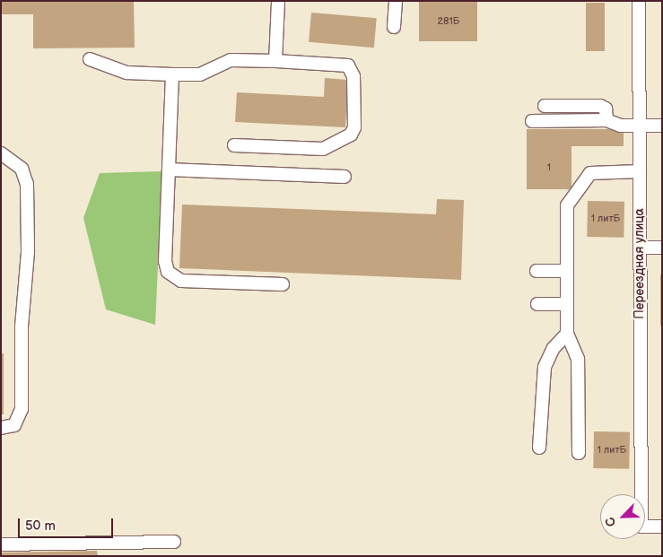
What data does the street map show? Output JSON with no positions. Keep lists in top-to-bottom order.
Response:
{
  "streets": {
    "street": ["Переездная улица"]
  },
  "house_numbers": [
    "281Б",
    "1",
    "1 литБ",
    "1 литБ"
  ],
  "scale_bar": "50 m",
  "north": "bottom left"
}
